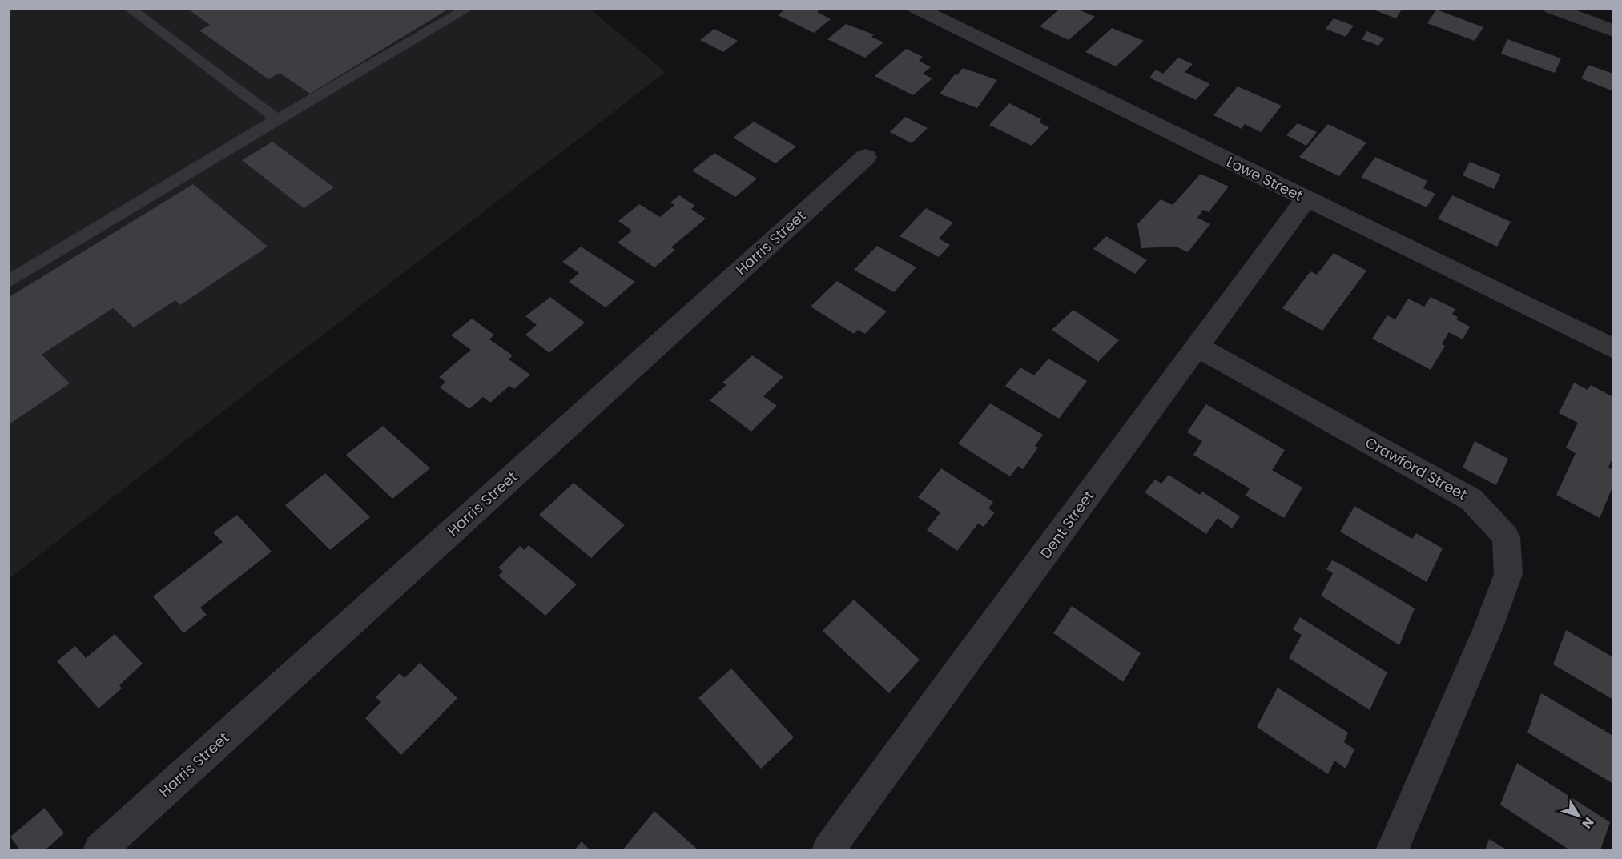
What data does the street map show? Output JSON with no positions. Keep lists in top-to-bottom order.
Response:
{
  "streets": {
    "street": [
      "Lowe Street",
      "Harris Street",
      "Crawford Street",
      "Dent Street"
    ]
  },
  "crossings": [
    ["Lowe Street", "Dent Street"],
    ["Crawford Street", "Dent Street"]
  ],
  "north": "bottom right"
}
